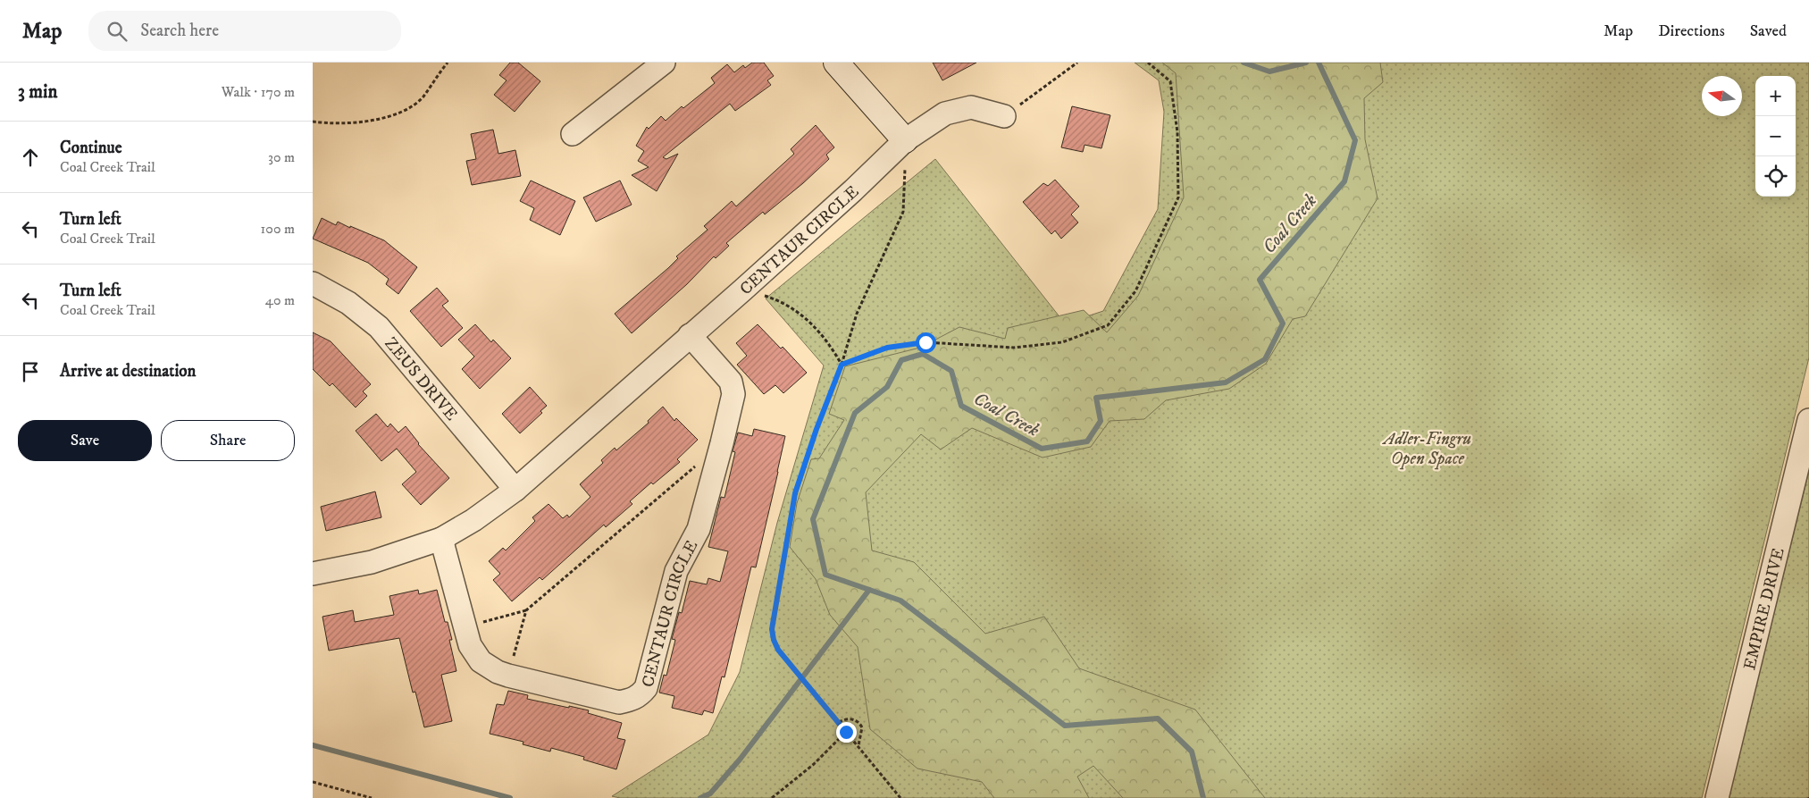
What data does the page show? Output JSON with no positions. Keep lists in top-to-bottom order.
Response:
{
  "streets": {
    "street": ["CENTAUR CIRCLE", "ZEUS DRIVE", "EMPIRE DRIVE"]
  },
  "crossings": [
    ["CENTAUR CIRCLE", "ZEUS DRIVE"]
  ],
  "water": ["Coal Creek"],
  "parks": ["Adler-Fingru Open Space"],
  "north": "left",
  "page": {
    "header": "Map",
    "search": "Search here",
    "nav": ["Map", "Directions", "Saved"],
    "heading": ["3 min", "Walk · 170 m"],
    "map_buttons": ["+", "−"],
    "list": [
      ["Continue", "Coal Creek Trail", "30 m"],
      ["Turn left", "Coal Creek Trail", "100 m"],
      ["Turn left", "Coal Creek Trail", "40 m"],
      "Arrive at destination"
    ],
    "buttons": ["Save", "Share"]
  }
}
